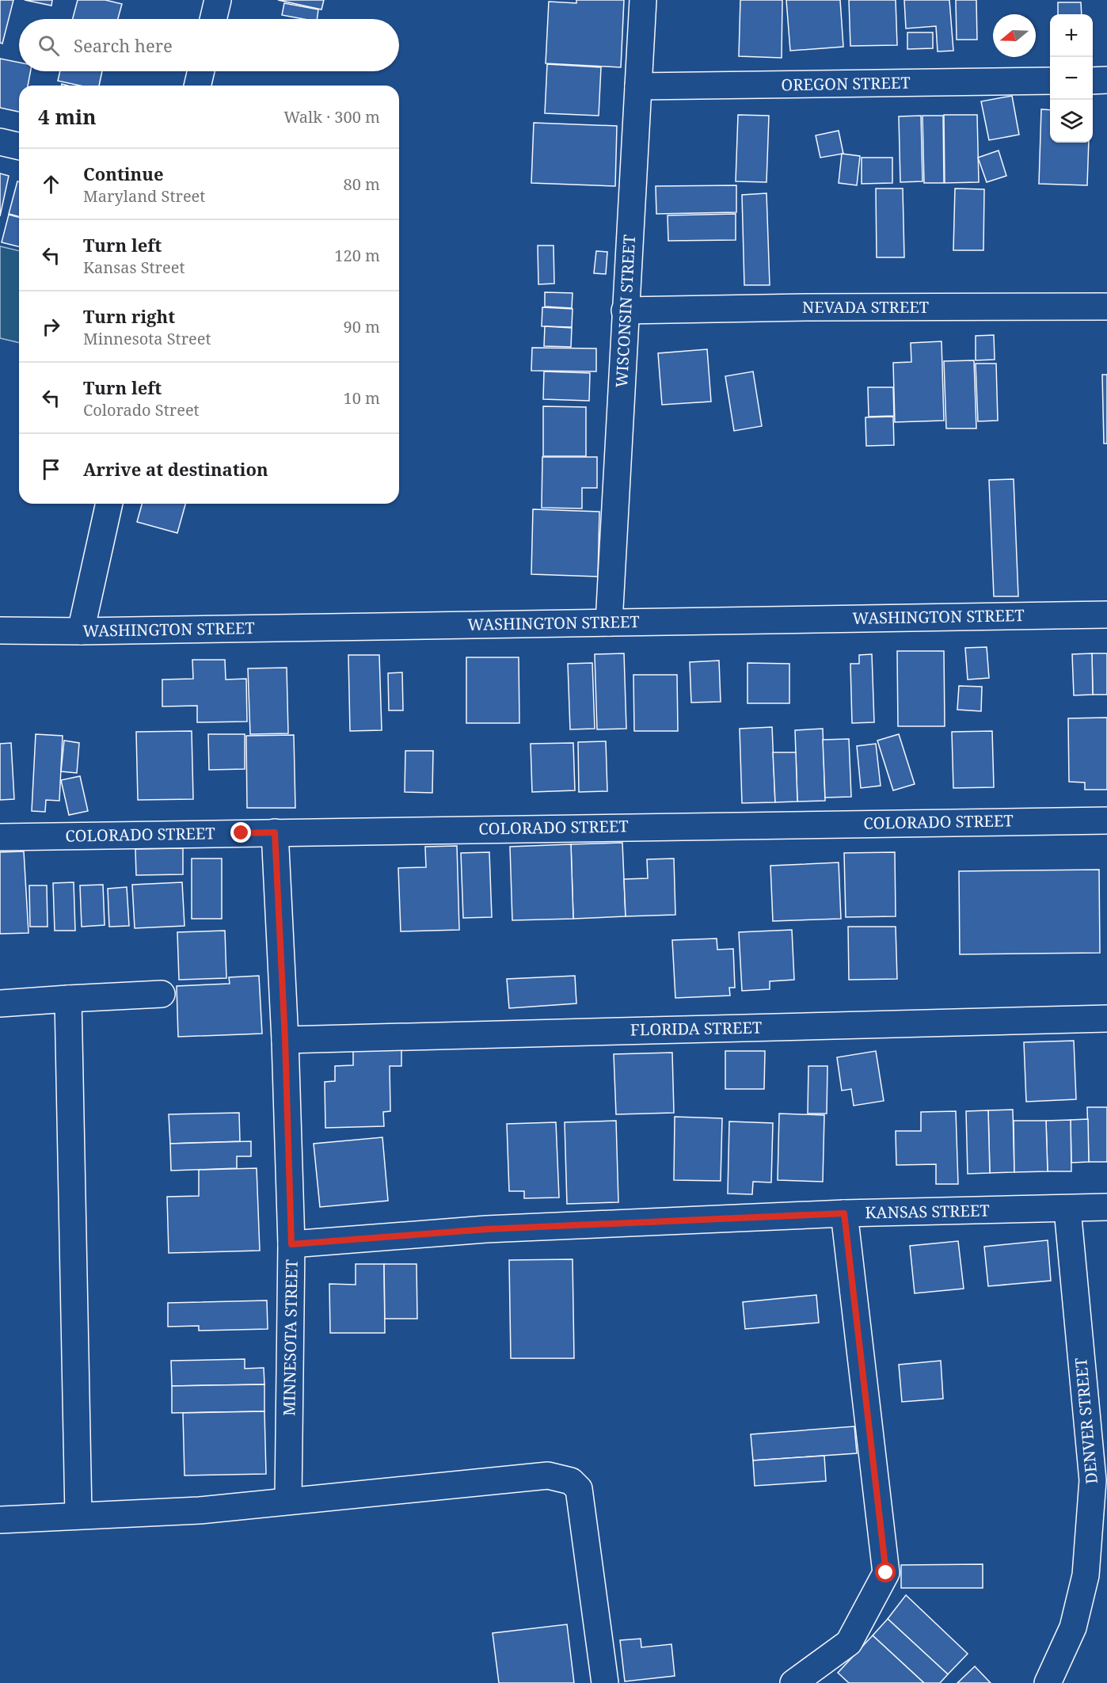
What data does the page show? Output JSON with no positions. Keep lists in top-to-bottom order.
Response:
{
  "streets": {
    "street": [
      "OREGON STREET",
      "NEVADA STREET",
      "WISCONSIN STREET",
      "WASHINGTON STREET",
      "COLORADO STREET",
      "FLORIDA STREET",
      "KANSAS STREET",
      "MINNESOTA STREET",
      "DENVER STREET"
    ]
  },
  "crossings": [
    ["OREGON STREET", "WISCONSIN STREET"],
    ["NEVADA STREET", "WISCONSIN STREET"],
    ["WISCONSIN STREET", "WASHINGTON STREET"],
    ["COLORADO STREET", "MINNESOTA STREET"],
    ["FLORIDA STREET", "MINNESOTA STREET"],
    ["KANSAS STREET", "MINNESOTA STREET"],
    ["KANSAS STREET", "DENVER STREET"]
  ],
  "north": "left",
  "page": {
    "map_buttons": ["+", "−"],
    "search": "Search here",
    "heading": ["4 min", "Walk · 300 m"],
    "list": [
      ["Continue", "Maryland Street", "80 m"],
      ["Turn left", "Kansas Street", "120 m"],
      ["Turn right", "Minnesota Street", "90 m"],
      ["Turn left", "Colorado Street", "10 m"],
      "Arrive at destination"
    ]
  }
}
